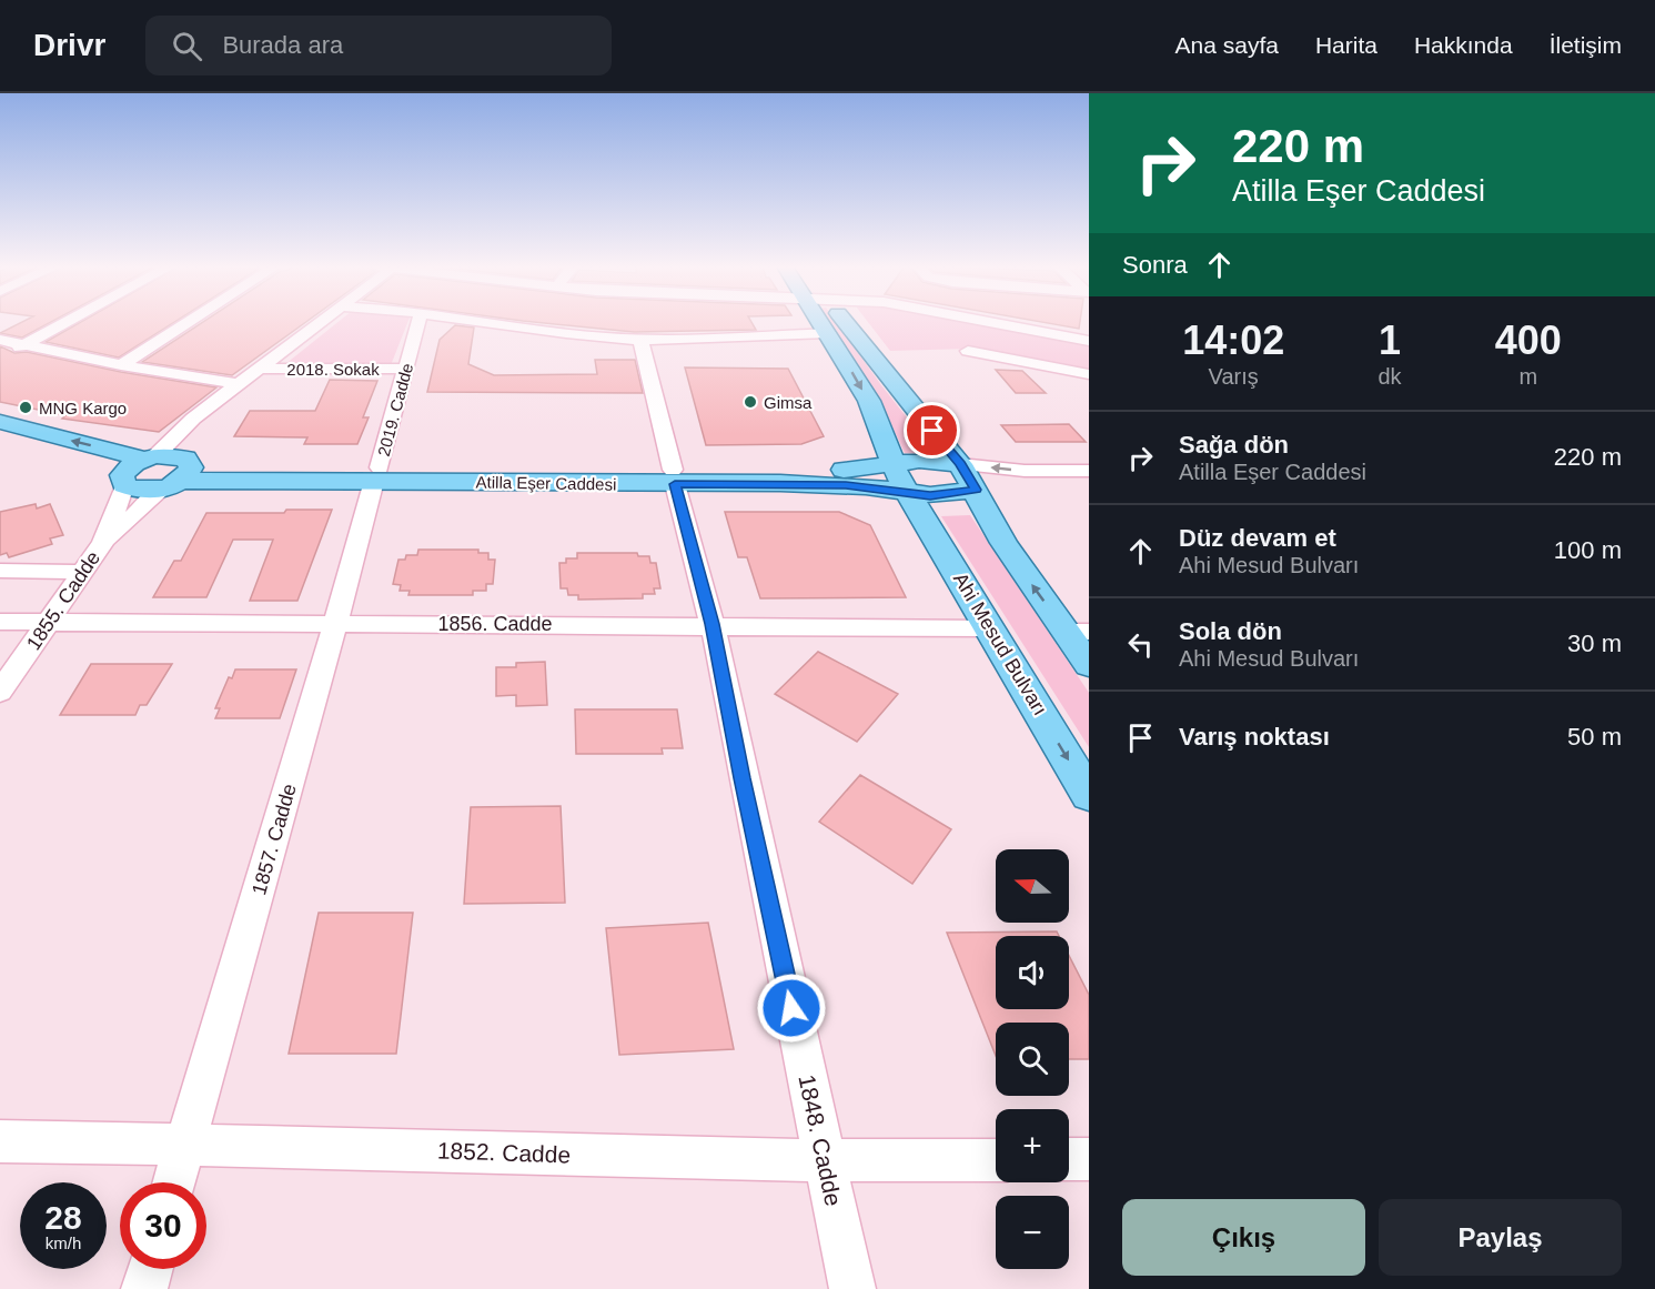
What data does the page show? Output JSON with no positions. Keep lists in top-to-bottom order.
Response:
{
  "streets": {
    "main road": ["Atilla Eşer Caddesi", "Ahi Mesud Bulvarı"],
    "street": [
      "2018. Sokak",
      "2019. Cadde",
      "1855. Cadde",
      "1856. Cadde",
      "1857. Cadde",
      "1848. Cadde",
      "1852. Cadde"
    ]
  },
  "crossings": [
    ["2018. Sokak", "2019. Cadde"],
    ["2018. Sokak", "1855. Cadde"],
    ["2019. Cadde", "Atilla Eşer Caddesi"],
    ["2019. Cadde", "1857. Cadde"],
    ["Atilla Eşer Caddesi", "1855. Cadde"],
    ["Atilla Eşer Caddesi", "Ahi Mesud Bulvarı"],
    ["Atilla Eşer Caddesi", "1857. Cadde"],
    ["Atilla Eşer Caddesi", "1848. Cadde"],
    ["1855. Cadde", "1856. Cadde"],
    ["1856. Cadde", "Ahi Mesud Bulvarı"],
    ["1856. Cadde", "1857. Cadde"],
    ["1856. Cadde", "1848. Cadde"],
    ["1857. Cadde", "1852. Cadde"],
    ["1848. Cadde", "1852. Cadde"]
  ],
  "places": ["Gimsa", "MNG Kargo"],
  "north": "left",
  "page": {
    "header": "Drivr",
    "search": "Burada ara",
    "nav": [
      "Ana sayfa",
      "Harita",
      "Hakkında",
      "İletişim"
    ],
    "turn": ["220 m", "Atilla Eşer Caddesi"],
    "then": "Sonra",
    "eta": [
      "14:02",
      "Varış",
      "1",
      "dk",
      "400",
      "m"
    ],
    "list": [
      {
        "name": "Sağa dön",
        "note": "Atilla Eşer Caddesi",
        "value": "220 m"
      },
      {
        "name": "Düz devam et",
        "note": "Ahi Mesud Bulvarı",
        "value": "100 m"
      },
      {
        "name": "Sola dön",
        "note": "Ahi Mesud Bulvarı",
        "value": "30 m"
      },
      {
        "name": "Varış noktası",
        "value": "50 m"
      }
    ],
    "map_buttons": ["+", "−"],
    "speed": "28 km/h",
    "limit": "30",
    "buttons": ["Çıkış", "Paylaş"]
  }
}
